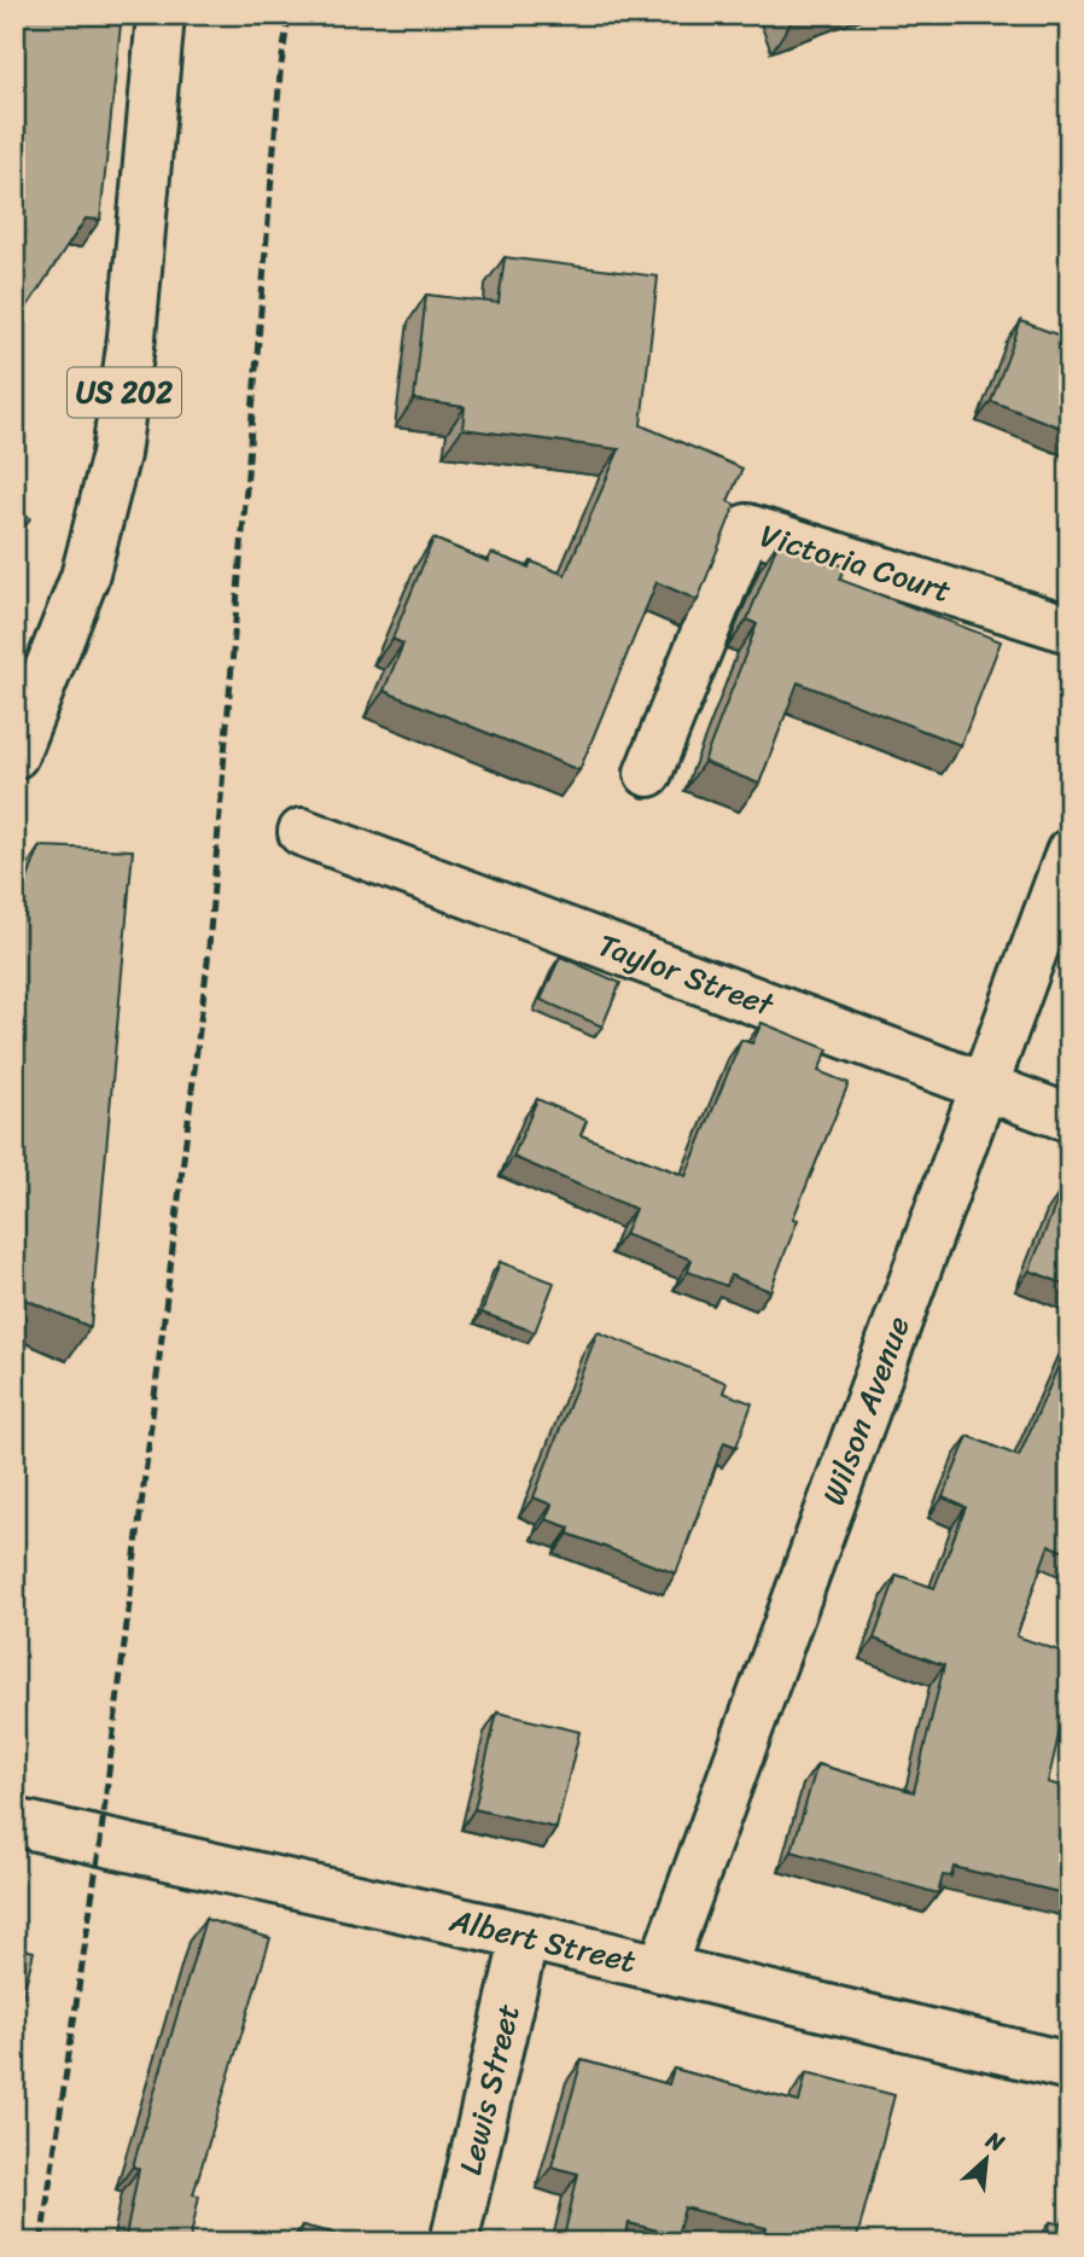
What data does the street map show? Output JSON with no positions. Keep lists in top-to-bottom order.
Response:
{
  "streets": {
    "main road": [
      "US 202",
      "Victoria Court",
      "Taylor Street",
      "Wilson Avenue",
      "Albert Street",
      "Lewis Street"
    ]
  },
  "crossings": [
    ["Taylor Street", "Wilson Avenue"],
    ["Wilson Avenue", "Albert Street"],
    ["Albert Street", "Lewis Street"]
  ],
  "north": "top right"
}
